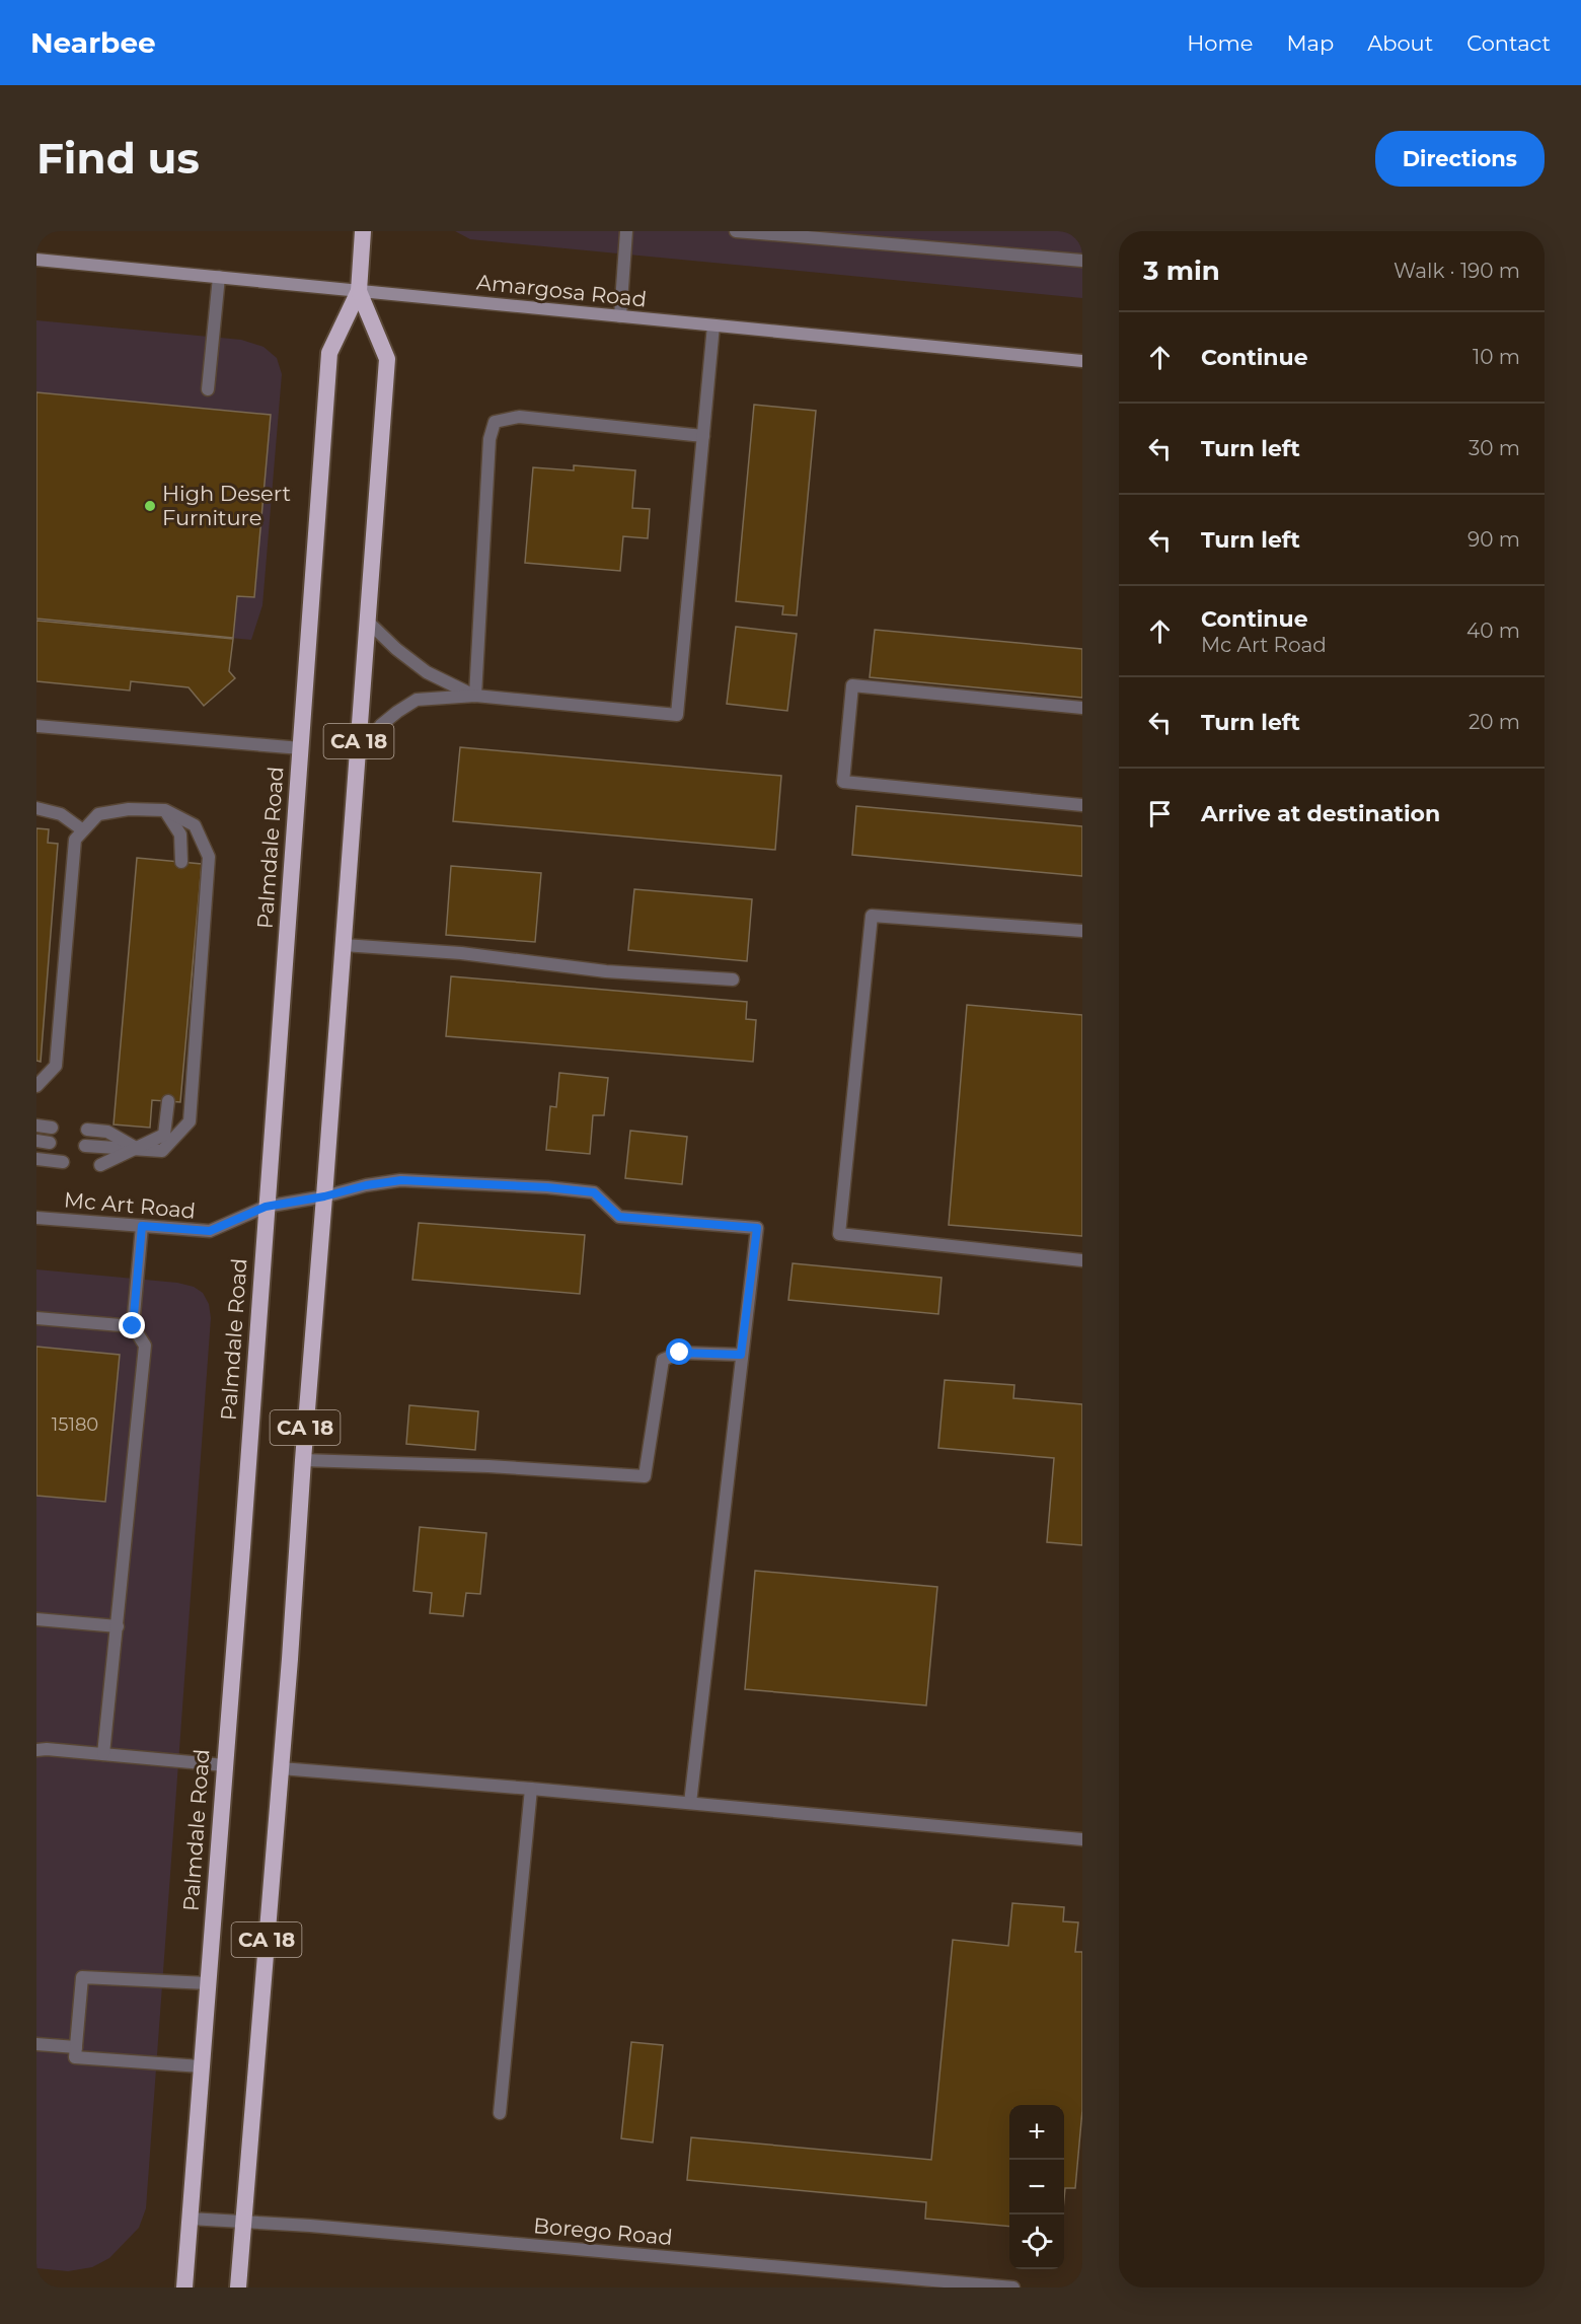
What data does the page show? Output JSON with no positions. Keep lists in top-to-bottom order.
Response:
{
  "streets": {
    "highway": ["CA 18", "Palmdale Road"],
    "main road": ["Amargosa Road"],
    "street": ["Mc Art Road", "Borego Road"]
  },
  "crossings": [
    ["Amargosa Road", "Palmdale Road"],
    ["Palmdale Road", "Mc Art Road"],
    ["Palmdale Road", "Borego Road"]
  ],
  "places": ["High Desert Furniture"],
  "house_numbers": ["15180"],
  "page": {
    "header": "Nearbee",
    "nav": [
      "Home",
      "Map",
      "About",
      "Contact"
    ],
    "buttons": "Directions",
    "title": "Find us",
    "heading": ["3 min", "Walk · 190 m"],
    "list": [
      ["Continue", "10 m"],
      ["Turn left", "30 m"],
      ["Turn left", "90 m"],
      ["Continue", "Mc Art Road", "40 m"],
      ["Turn left", "20 m"],
      "Arrive at destination"
    ],
    "map_buttons": ["+", "−"]
  }
}
